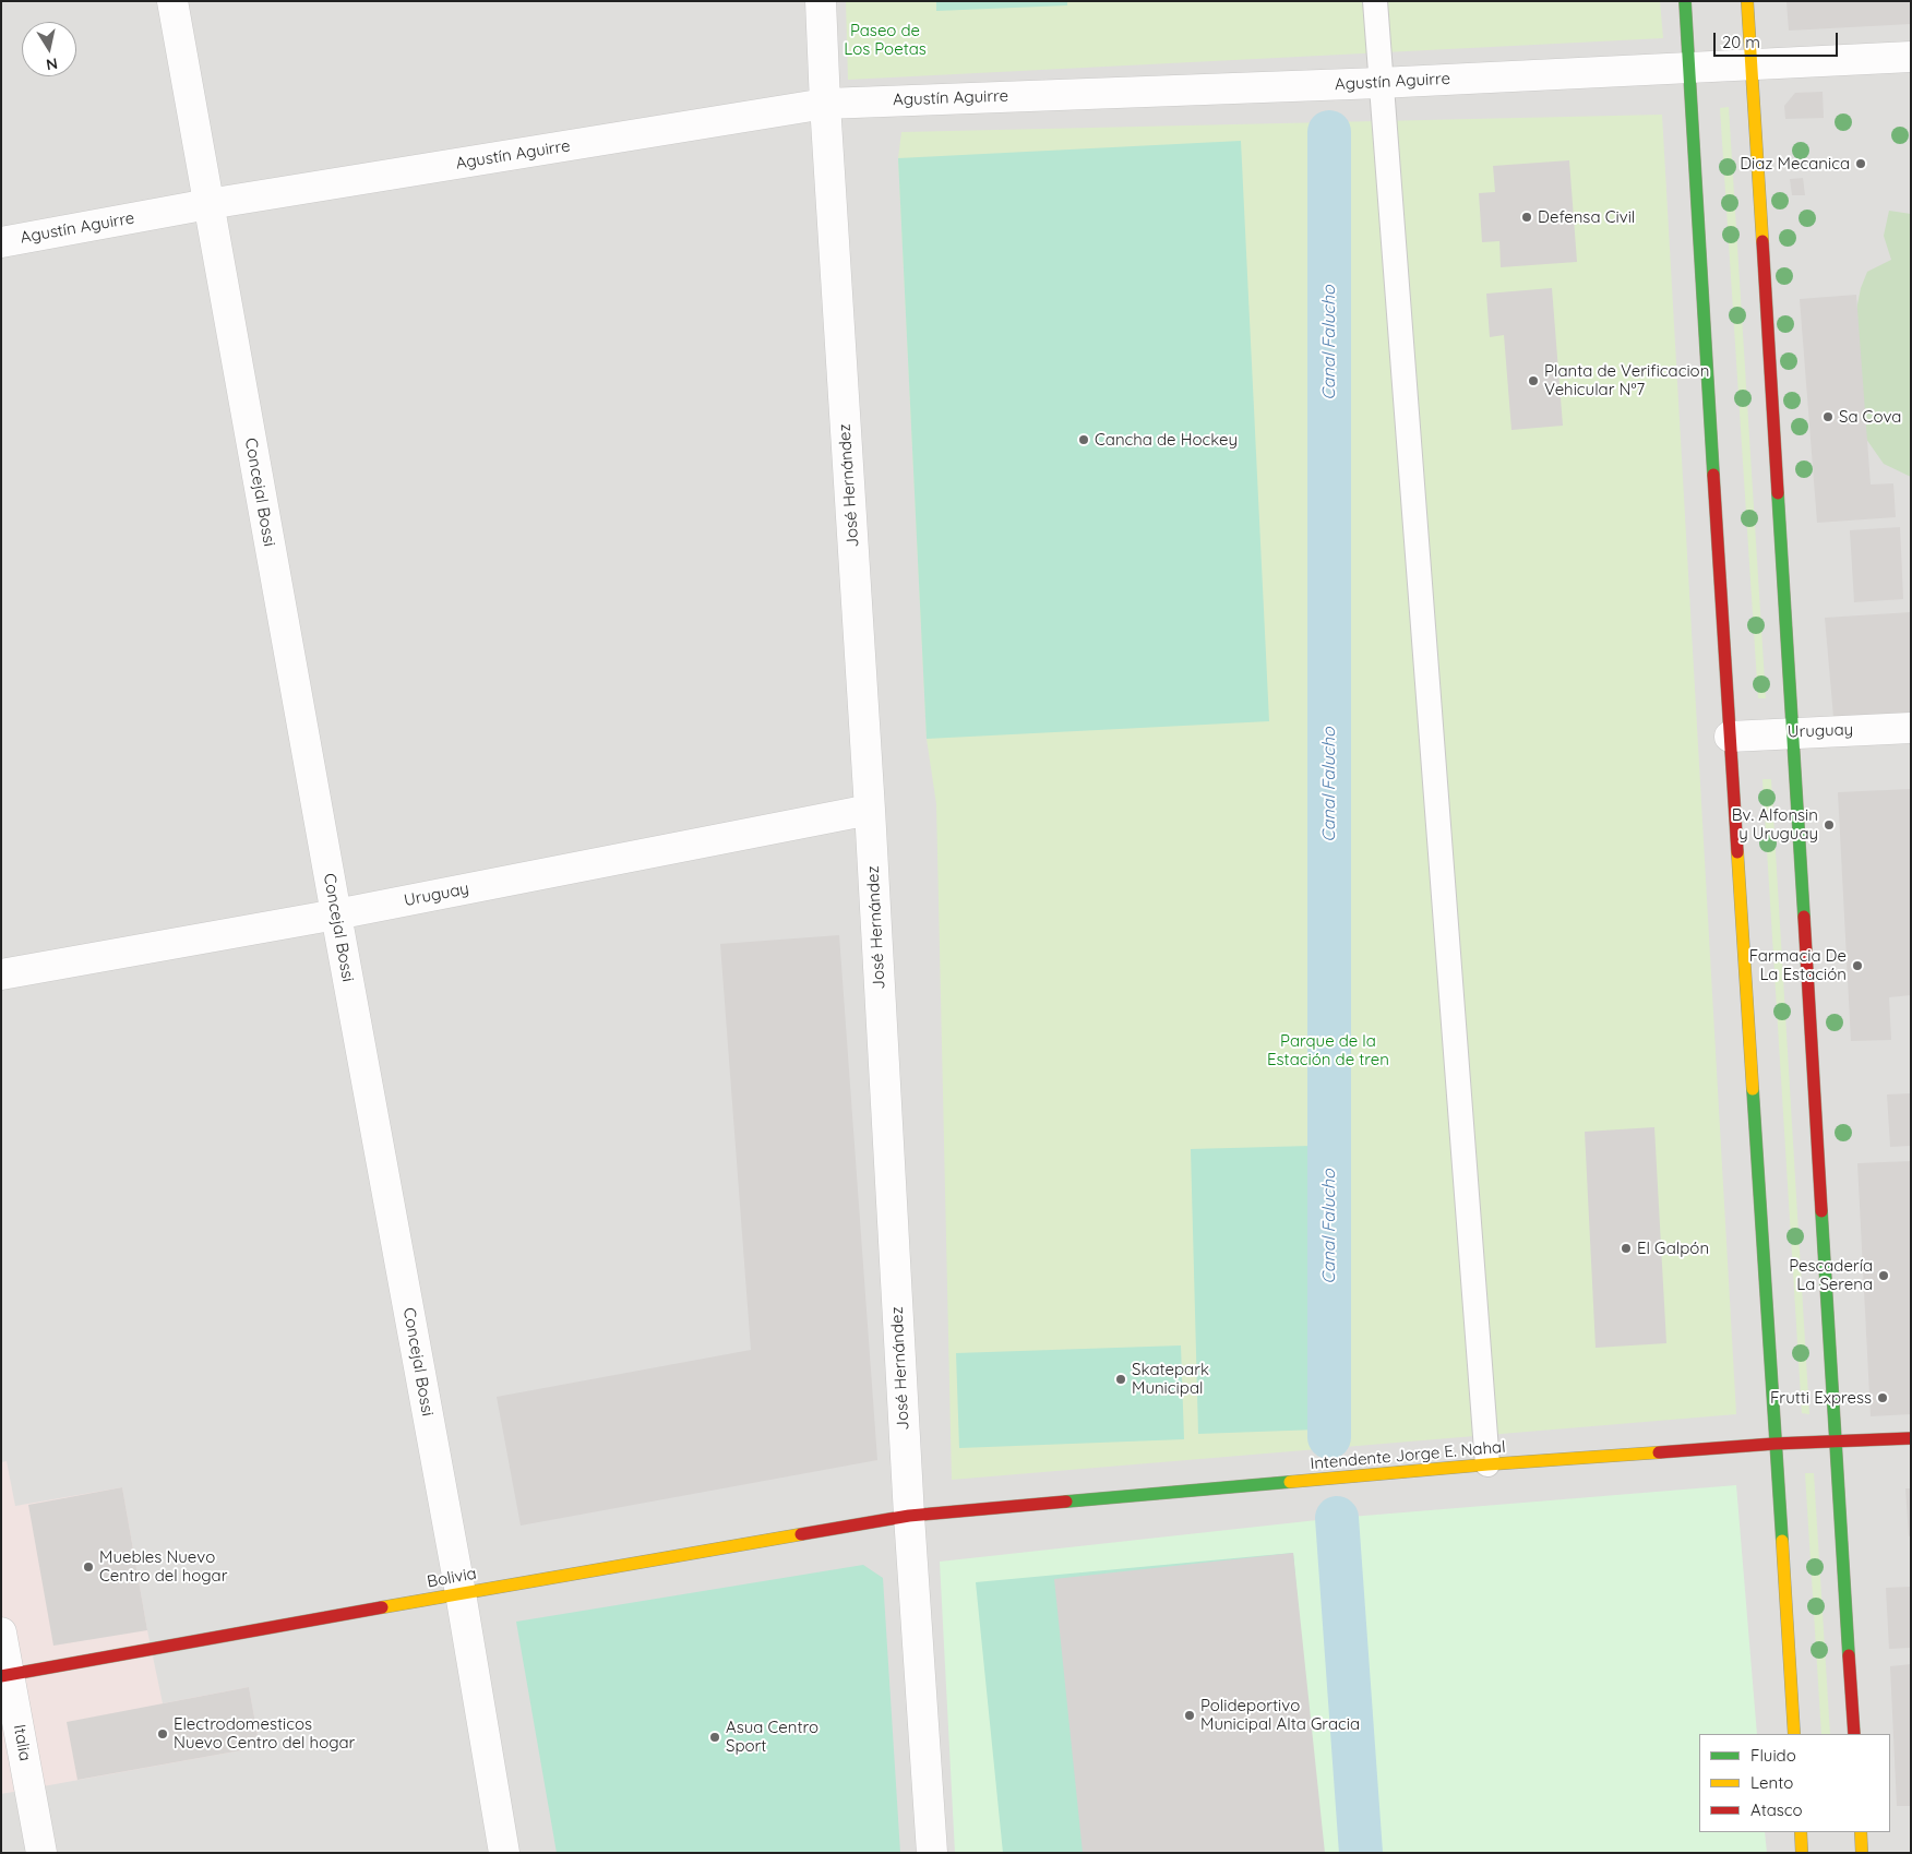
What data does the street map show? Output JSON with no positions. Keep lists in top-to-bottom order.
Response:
{
  "streets": {
    "main road": ["Intendente Jorge E. Nahal", "Bolivia"],
    "street": [
      "Agustín Aguirre",
      "José Hernández",
      "Concejal Bossi",
      "Uruguay",
      "Italia"
    ]
  },
  "crossings": [
    ["Agustín Aguirre", "José Hernández"],
    ["Agustín Aguirre", "Concejal Bossi"],
    ["José Hernández", "Uruguay"],
    ["José Hernández", "Intendente Jorge E. Nahal"],
    ["José Hernández", "Bolivia"],
    ["Concejal Bossi", "Uruguay"],
    ["Concejal Bossi", "Bolivia"],
    ["Intendente Jorge E. Nahal", "Bolivia"],
    ["Bolivia", "Italia"]
  ],
  "water": ["Canal Falucho"],
  "parks": ["Paseo de Los Poetas", "Parque de la Estación de tren"],
  "places": [
    "Diaz Mecanica",
    "Defensa Civil",
    "Planta de Verificacion Vehicular N°7",
    "Sa Cova",
    "Cancha de Hockey",
    "Bv. Alfonsin y Uruguay",
    "Farmacia De La Estación",
    "El Galpón",
    "Pescadería La Serena",
    "Skatepark Municipal",
    "Frutti Express",
    "Muebles Nuevo Centro del hogar",
    "Polideportivo Municipal Alta Gracia",
    "Electrodomesticos Nuevo Centro del hogar",
    "Asua Centro Sport"
  ],
  "legend": ["Fluido", "Lento", "Atasco"],
  "scale_bar": "20 m",
  "north": "bottom"
}
